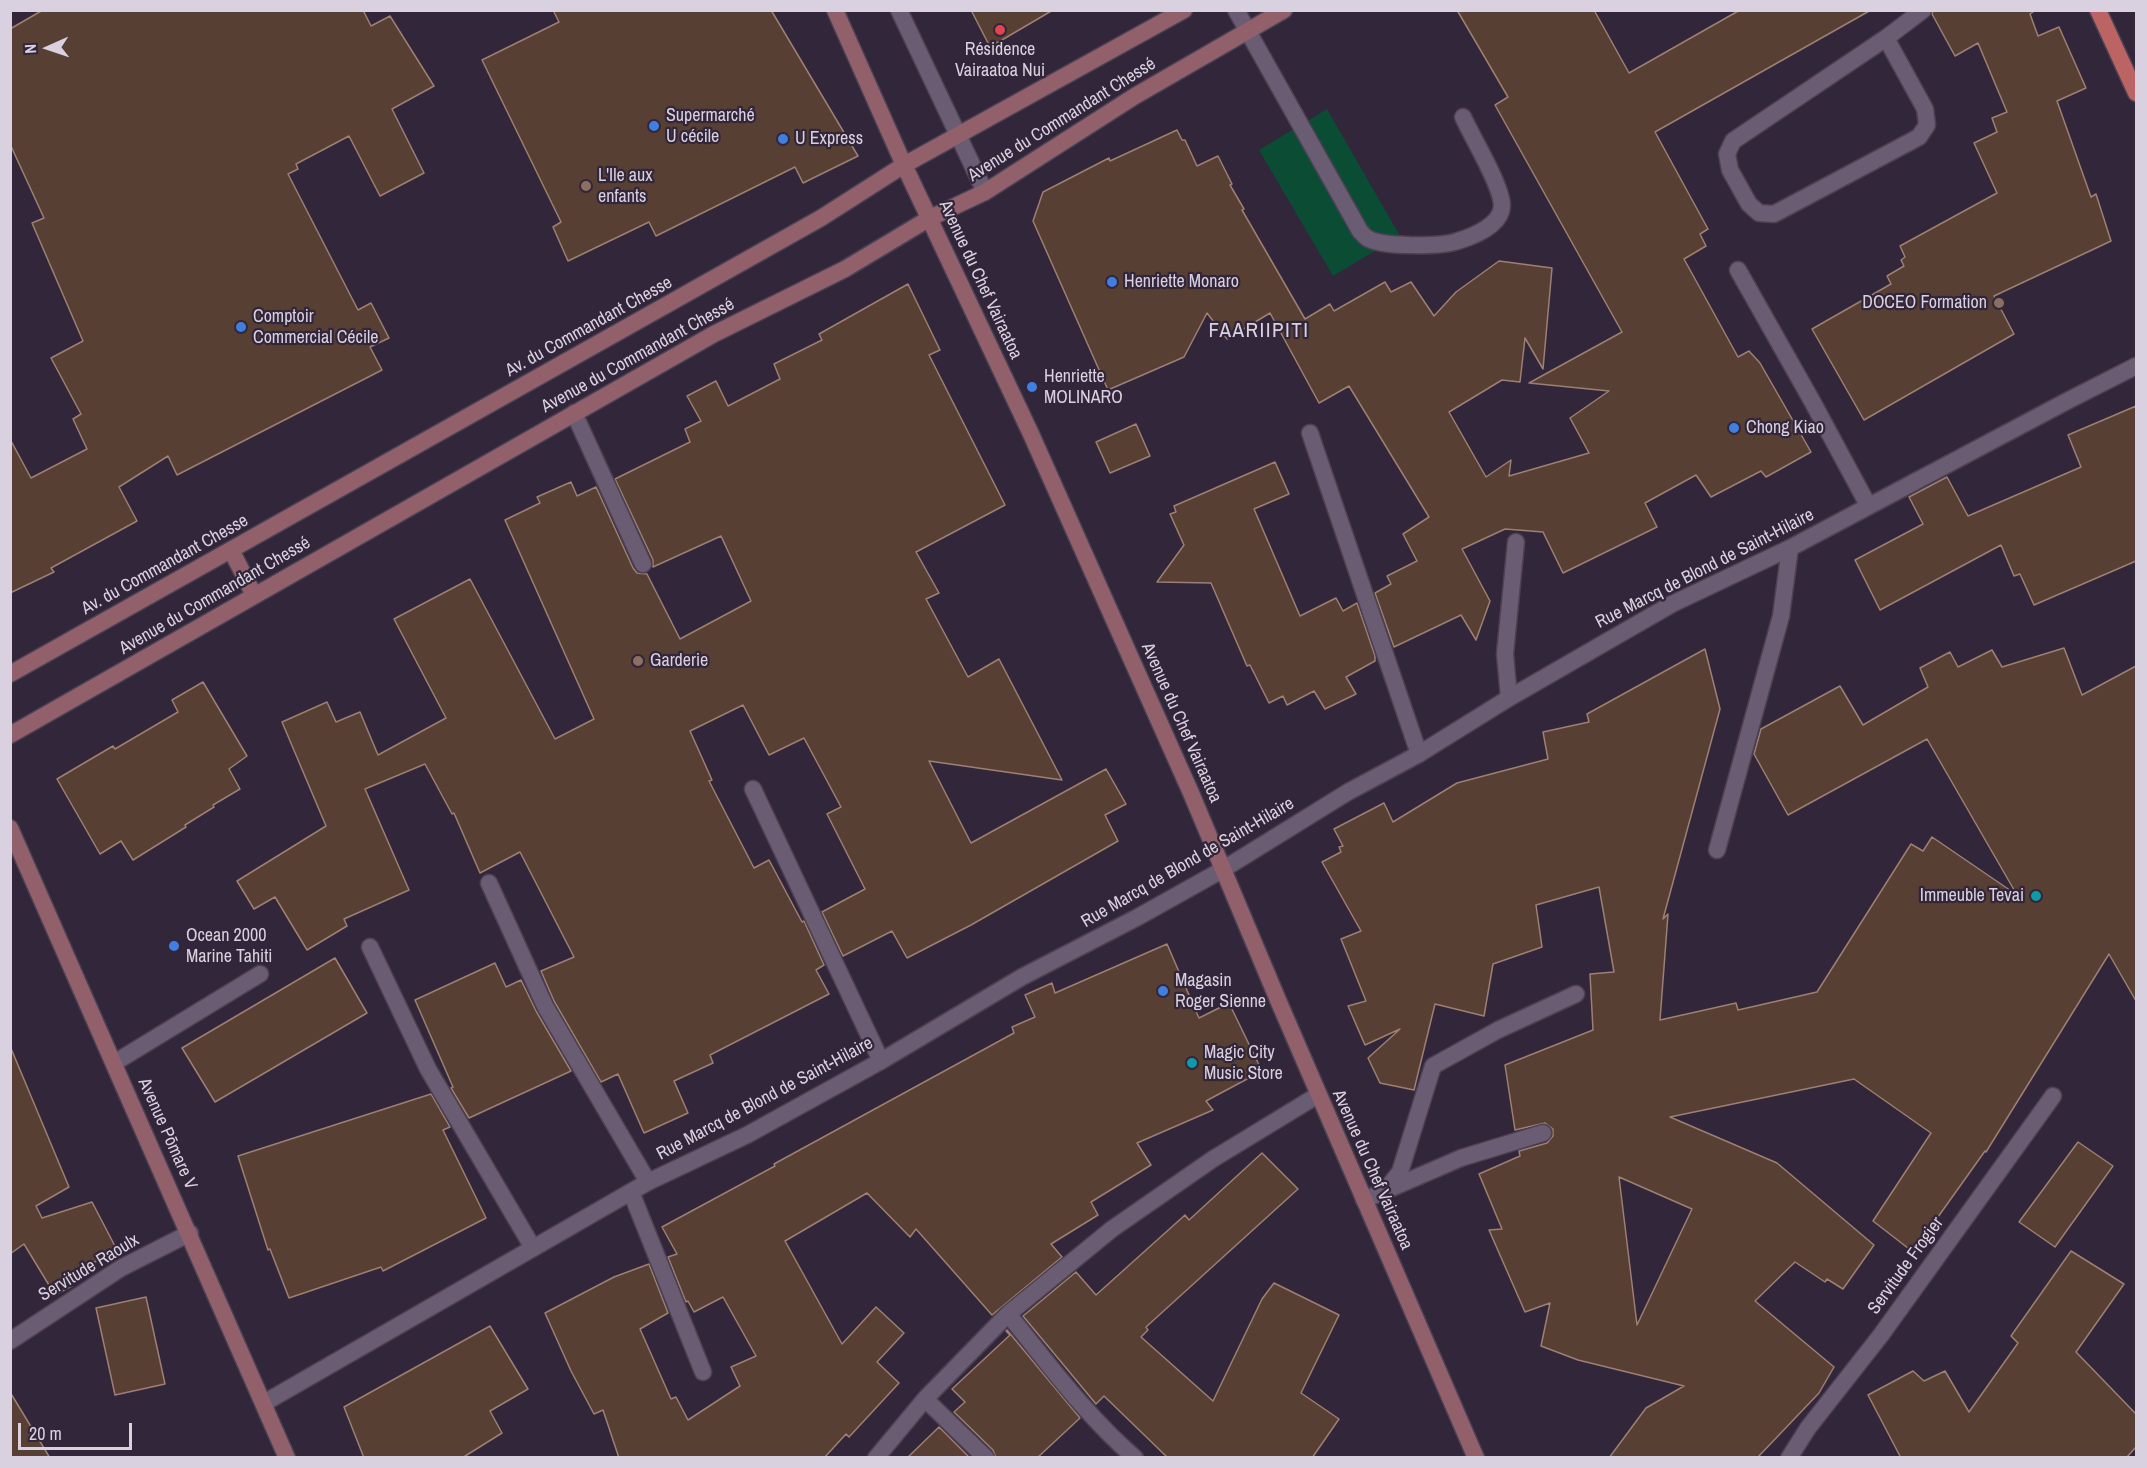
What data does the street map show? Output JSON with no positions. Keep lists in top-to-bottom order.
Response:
{
  "streets": {
    "main road": [
      "Avenue du Commandant Chessé",
      "Avenue du Chef Vairaatoa",
      "Av. du Commandant Chesse",
      "Avenue Pōmare V"
    ],
    "street": ["Rue Marcq de Blond de Saint-Hilaire", "Servitude Frogier", "Servitude Raoulx"]
  },
  "crossings": [
    ["Avenue du Commandant Chessé", "Avenue du Chef Vairaatoa"],
    ["Avenue du Chef Vairaatoa", "Av. du Commandant Chesse"],
    ["Avenue du Chef Vairaatoa", "Rue Marcq de Blond de Saint-Hilaire"],
    ["Rue Marcq de Blond de Saint-Hilaire", "Avenue Pōmare V"],
    ["Avenue Pōmare V", "Servitude Raoulx"]
  ],
  "districts": ["FAARIIPITI"],
  "places": [
    "Résidence Vairaatoa Nui",
    "Supermarché U cécile",
    "U Express",
    "L'Ile aux enfants",
    "Henriette Monaro",
    "DOCEO Formation",
    "Comptoir Commercial Cécile",
    "Henriette MOLINARO",
    "Chong Kiao",
    "Garderie",
    "Immeuble Tevai",
    "Ocean 2000 Marine Tahiti",
    "Magasin Roger Sienne",
    "Magic City Music Store"
  ],
  "scale_bar": "20 m",
  "north": "left"
}
